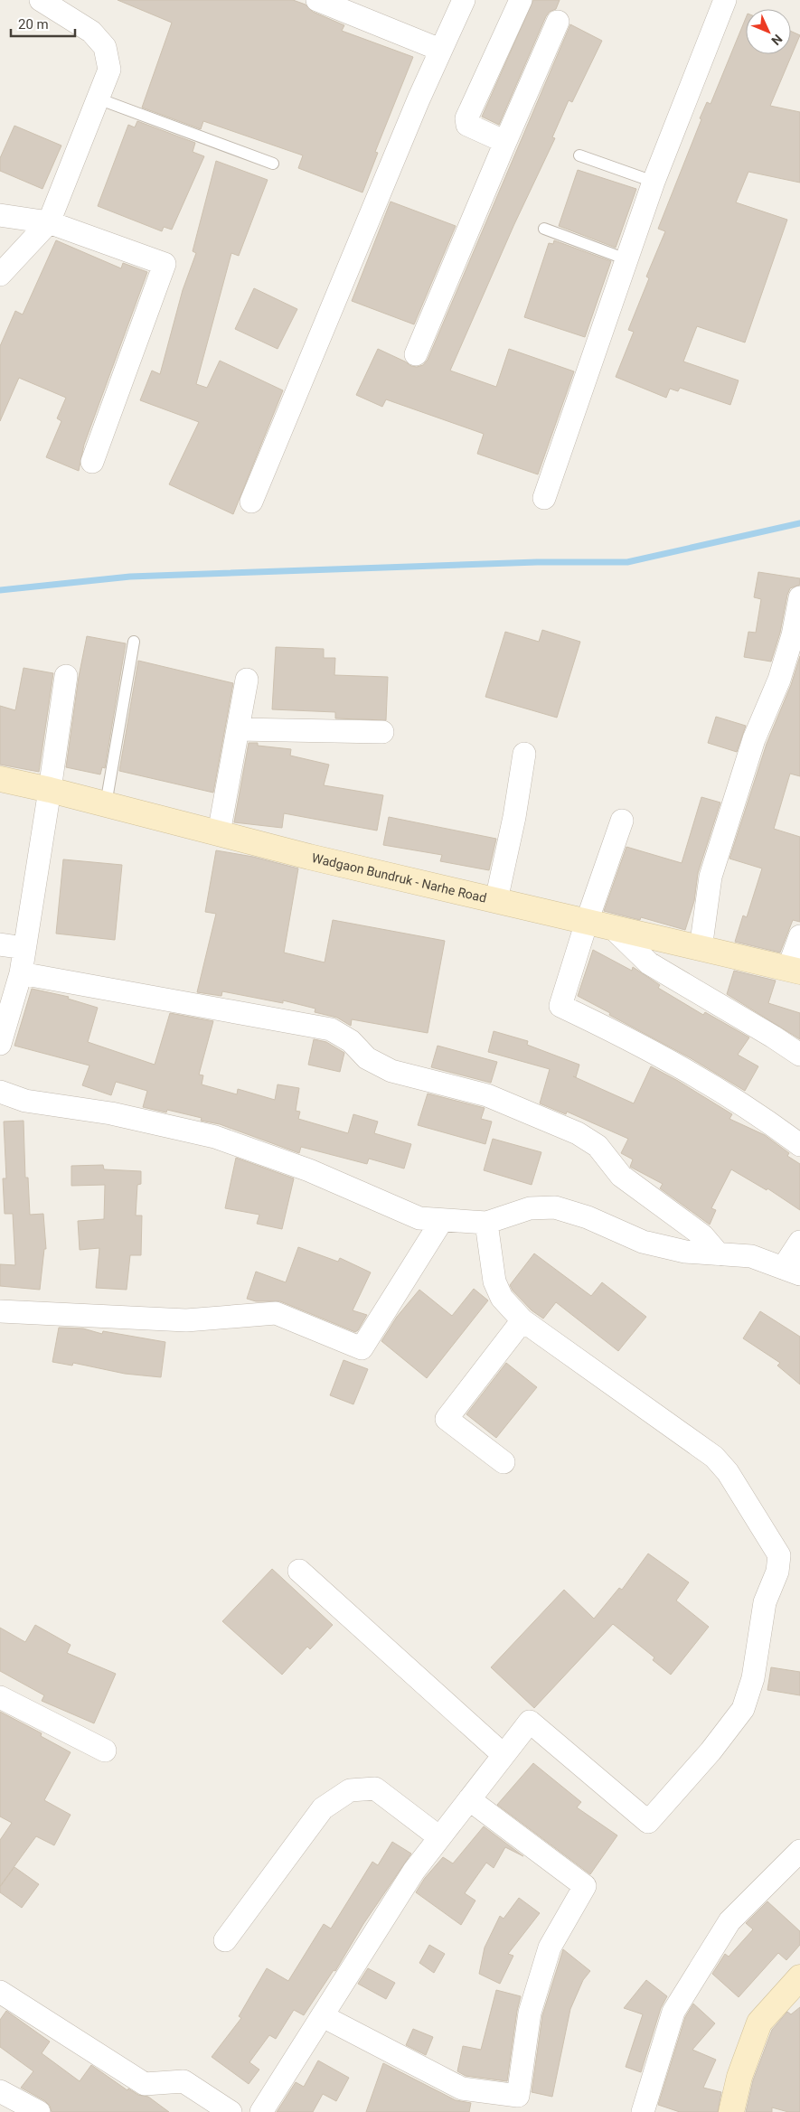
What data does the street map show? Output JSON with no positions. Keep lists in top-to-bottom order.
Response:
{
  "streets": {
    "street": ["Wadgaon Bundruk - Narhe Road"]
  },
  "scale_bar": "20 m",
  "north": "bottom right"
}
